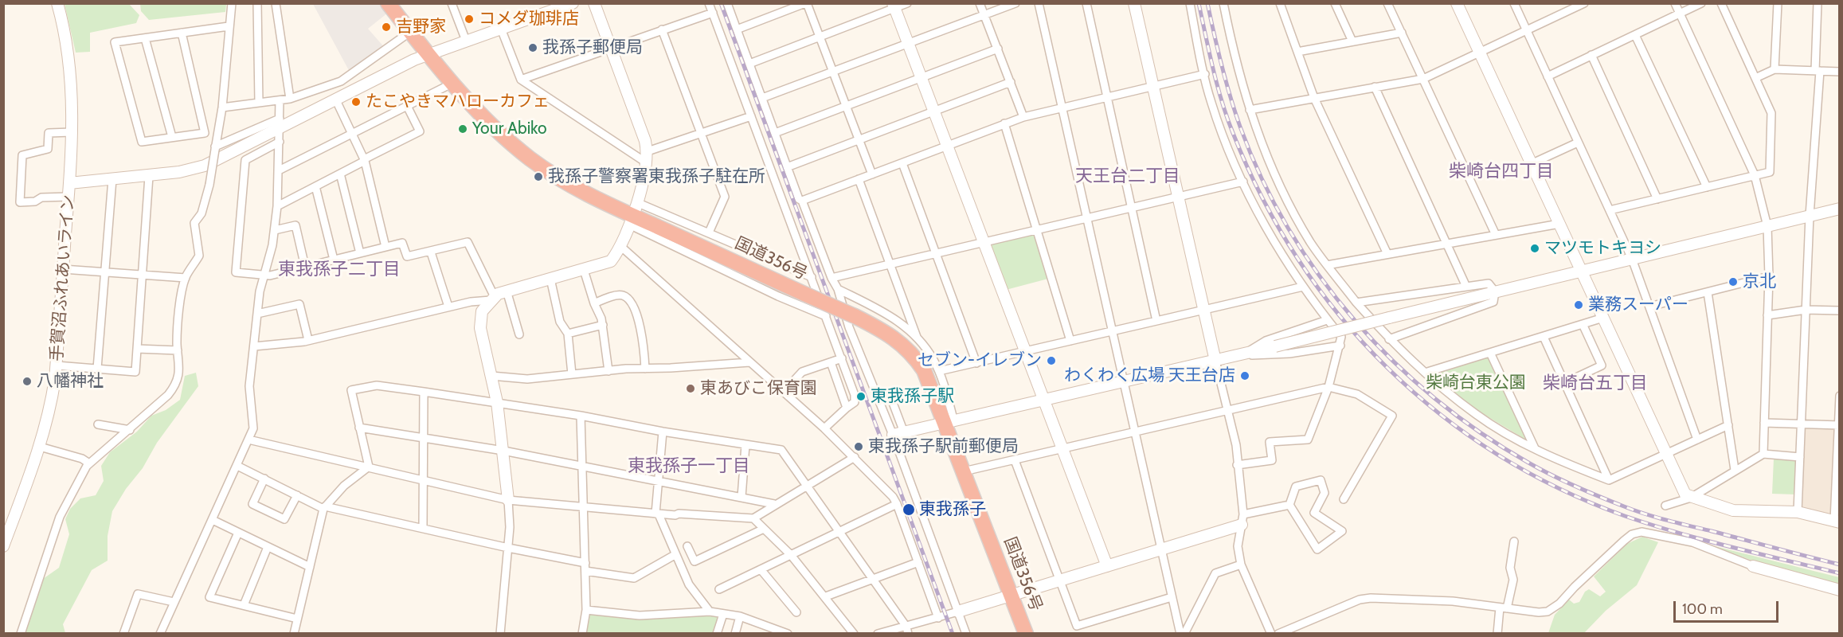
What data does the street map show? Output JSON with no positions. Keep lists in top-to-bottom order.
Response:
{
  "streets": {
    "highway": ["国道356号"],
    "street": ["手賀沼ふれあいライン"]
  },
  "districts": [
    "柴崎台四丁目",
    "天王台二丁目",
    "東我孫子二丁目",
    "柴崎台五丁目",
    "東我孫子一丁目"
  ],
  "parks": ["柴崎台東公園"],
  "places": [
    "コメダ珈琲店",
    "吉野家",
    "我孫子郵便局",
    "たこやきマハローカフェ",
    "Your Abiko",
    "我孫子警察署東我孫子駐在所",
    "マツモトキヨシ",
    "京北",
    "業務スーパー",
    "セブン-イレブン",
    "わくわく広場 天王台店",
    "八幡神社",
    "東あびこ保育園",
    "東我孫子駅",
    "東我孫子駅前郵便局",
    "東我孫子"
  ],
  "scale_bar": "100 m"
}
